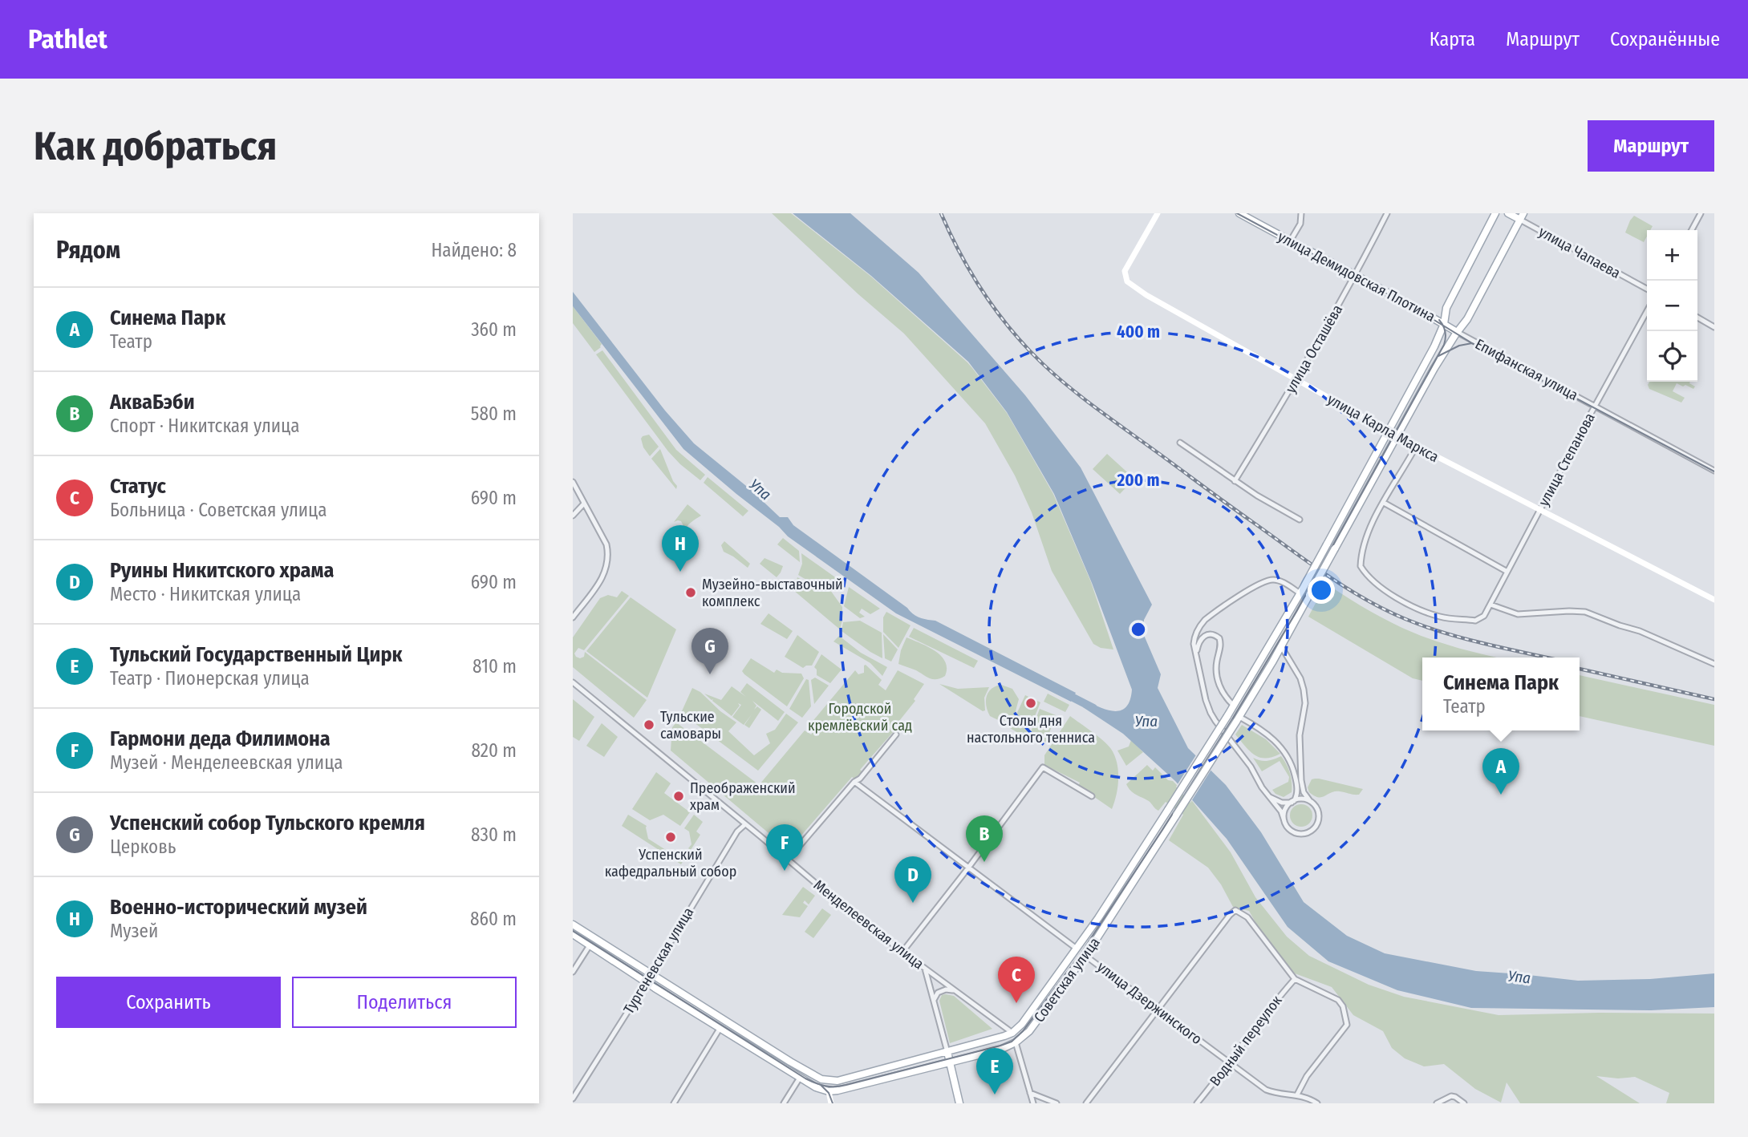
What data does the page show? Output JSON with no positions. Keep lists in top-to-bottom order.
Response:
{
  "streets": {
    "main road": [
      "улица Чапаева",
      "улица Демидовская Плотина",
      "улица Карла Маркса",
      "Тургеневская улица",
      "Советская улица",
      "улица Дзержинского"
    ],
    "street": [
      "улица Осташёва",
      "Епифанская улица",
      "улица Степанова",
      "Менделеевская улица",
      "Водный переулок"
    ]
  },
  "crossings": [
    ["улица Чапаева", "Советская улица"],
    ["улица Демидовская Плотина", "улица Осташёва"],
    ["улица Демидовская Плотина", "Епифанская улица"],
    ["улица Демидовская Плотина", "Советская улица"],
    ["улица Осташёва", "улица Карла Маркса"],
    ["Епифанская улица", "улица Степанова"],
    ["Епифанская улица", "Советская улица"],
    ["улица Карла Маркса", "улица Степанова"],
    ["улица Карла Маркса", "Советская улица"],
    ["Менделеевская улица", "Тургеневская улица"],
    ["Менделеевская улица", "Советская улица"],
    ["Советская улица", "улица Дзержинского"],
    ["улица Дзержинского", "Водный переулок"]
  ],
  "water": ["Упа"],
  "parks": ["Городской кремлёвский сад"],
  "places": [
    "Музейно-выставочный комплекс",
    "Cтолы дня настольного тенниса",
    "Тульские самовары",
    "Преображенский храм",
    "Успенский кафедральный собор"
  ],
  "page": {
    "header": "Pathlet",
    "nav": ["Карта", "Маршрут", "Сохранённые"],
    "buttons": [
      "Маршрут",
      ["Сохранить", "Поделиться"]
    ],
    "title": "Как добраться",
    "heading": ["Рядом", "Найдено: 8"],
    "map_buttons": ["+", "−"],
    "list": [
      {
        "mark": "A",
        "name": "Синема Парк",
        "note": "Театр",
        "value": "360 m"
      },
      {
        "mark": "B",
        "name": "АкваБэби",
        "note": "Спорт · Никитская улица",
        "value": "580 m"
      },
      {
        "mark": "C",
        "name": "Статус",
        "note": "Больница · Советская улица",
        "value": "690 m"
      },
      {
        "mark": "D",
        "name": "Руины Никитского храма",
        "note": "Место · Никитская улица",
        "value": "690 m"
      },
      {
        "mark": "E",
        "name": "Тульский Государственный Цирк",
        "note": "Театр · Пионерская улица",
        "value": "810 m"
      },
      {
        "mark": "F",
        "name": "Гармони деда Филимона",
        "note": "Музей · Менделеевская улица",
        "value": "820 m"
      },
      {
        "mark": "G",
        "name": "Успенский собор Тульского кремля",
        "note": "Церковь",
        "value": "830 m"
      },
      {
        "mark": "H",
        "name": "Военно-исторический музей",
        "note": "Музей",
        "value": "860 m"
      }
    ],
    "pins": [
      "H",
      "G",
      "A",
      "B",
      "F",
      "D",
      "C",
      "E"
    ],
    "popup": ["Синема Парк", "Театр"]
  },
  "rings": ["400 m", "200 m"]
}
